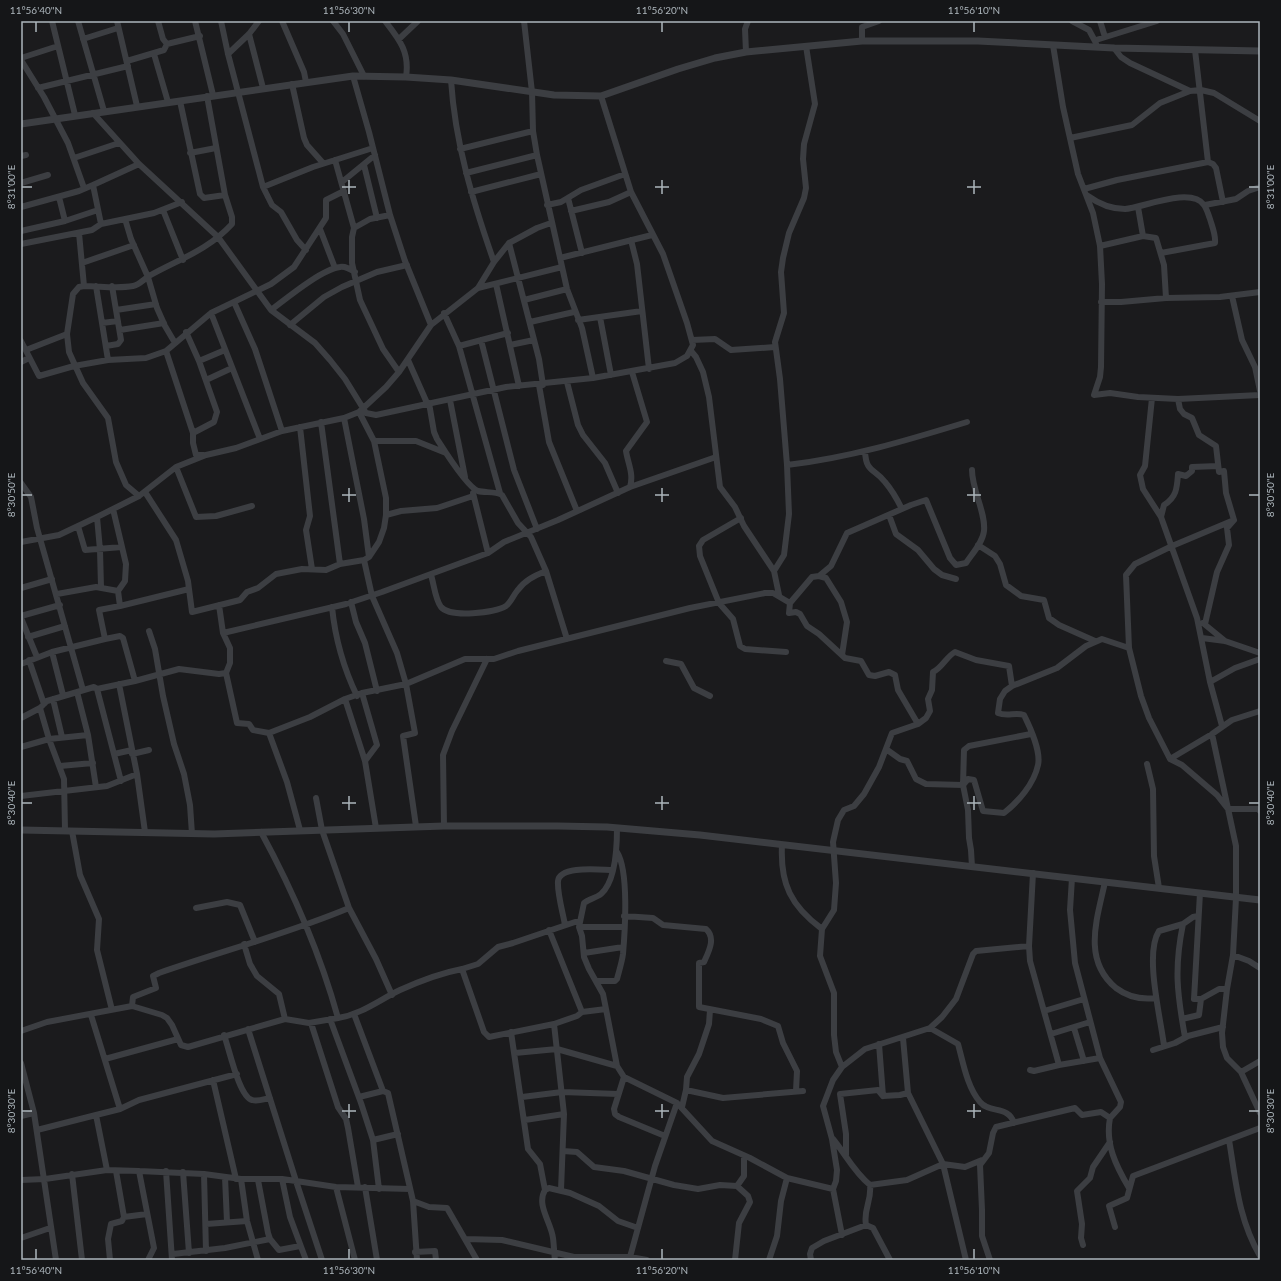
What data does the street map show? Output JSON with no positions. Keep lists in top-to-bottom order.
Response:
{
  "coordinates": [
    "11°56'40\"N",
    "11°56'30\"N",
    "11°56'20\"N",
    "11°56'10\"N",
    "8°31'00\"E",
    "8°30'50\"E",
    "8°30'40\"E",
    "8°30'30\"E"
  ]
}
